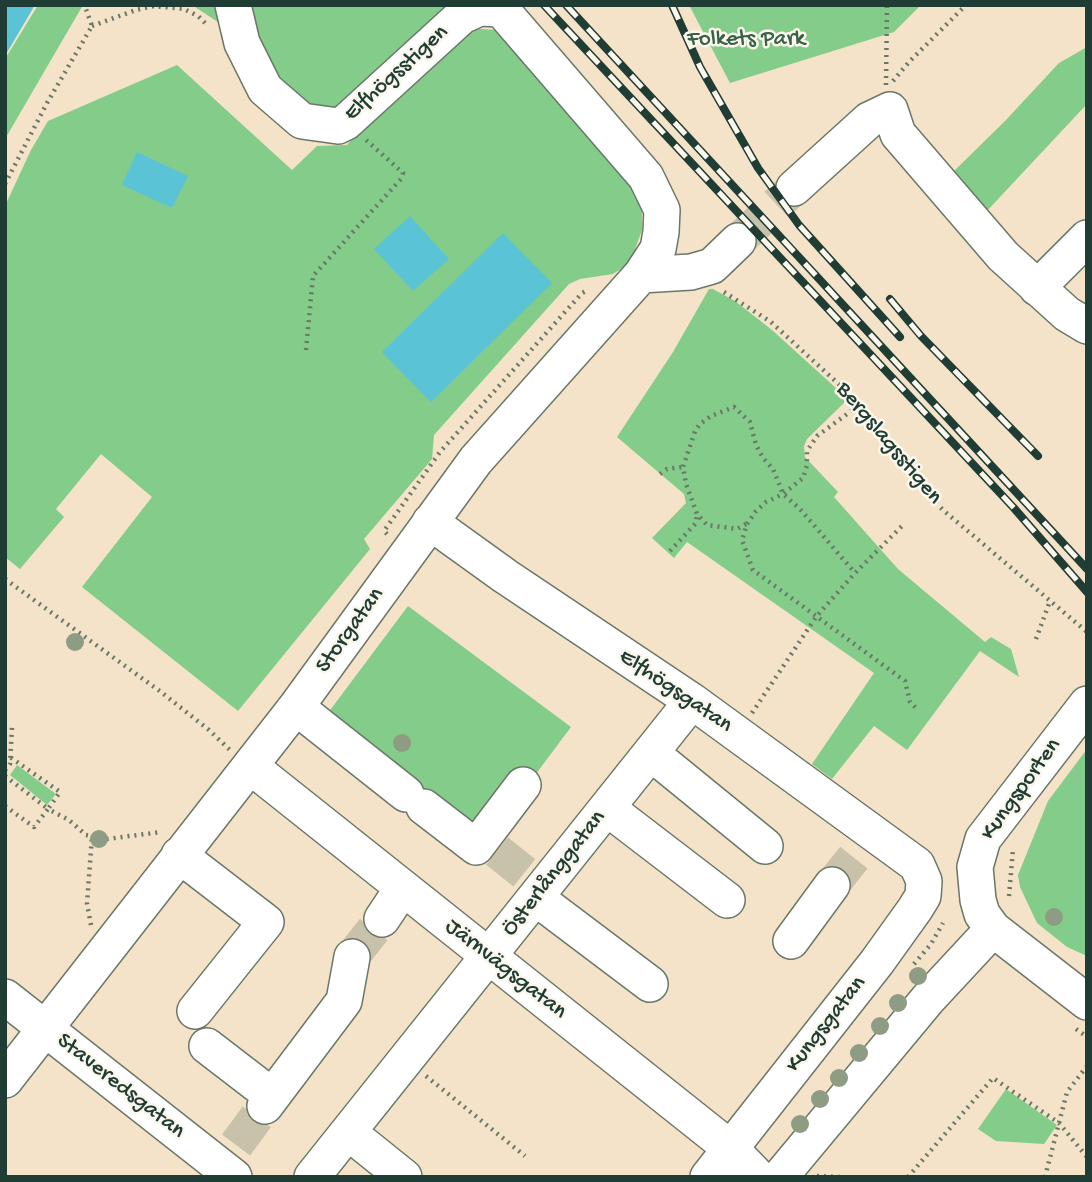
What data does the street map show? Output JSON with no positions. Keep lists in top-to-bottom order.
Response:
{
  "streets": {
    "street": [
      "Elfhögsstigen",
      "Storgatan",
      "Elfhögsgatan",
      "Kungsporten",
      "Österlånggatan",
      "Järnvägsgatan",
      "Kungsgatan",
      "Staveredsgatan"
    ],
    "path": ["Bergslagsstigen"]
  },
  "crossings": [
    ["Elfhögsstigen", "Storgatan"],
    ["Storgatan", "Elfhögsgatan"],
    ["Storgatan", "Järnvägsgatan"],
    ["Storgatan", "Staveredsgatan"],
    ["Elfhögsgatan", "Österlånggatan"],
    ["Elfhögsgatan", "Kungsgatan"],
    ["Österlånggatan", "Järnvägsgatan"],
    ["Järnvägsgatan", "Kungsgatan"]
  ],
  "parks": ["Folkets Park"]
}
